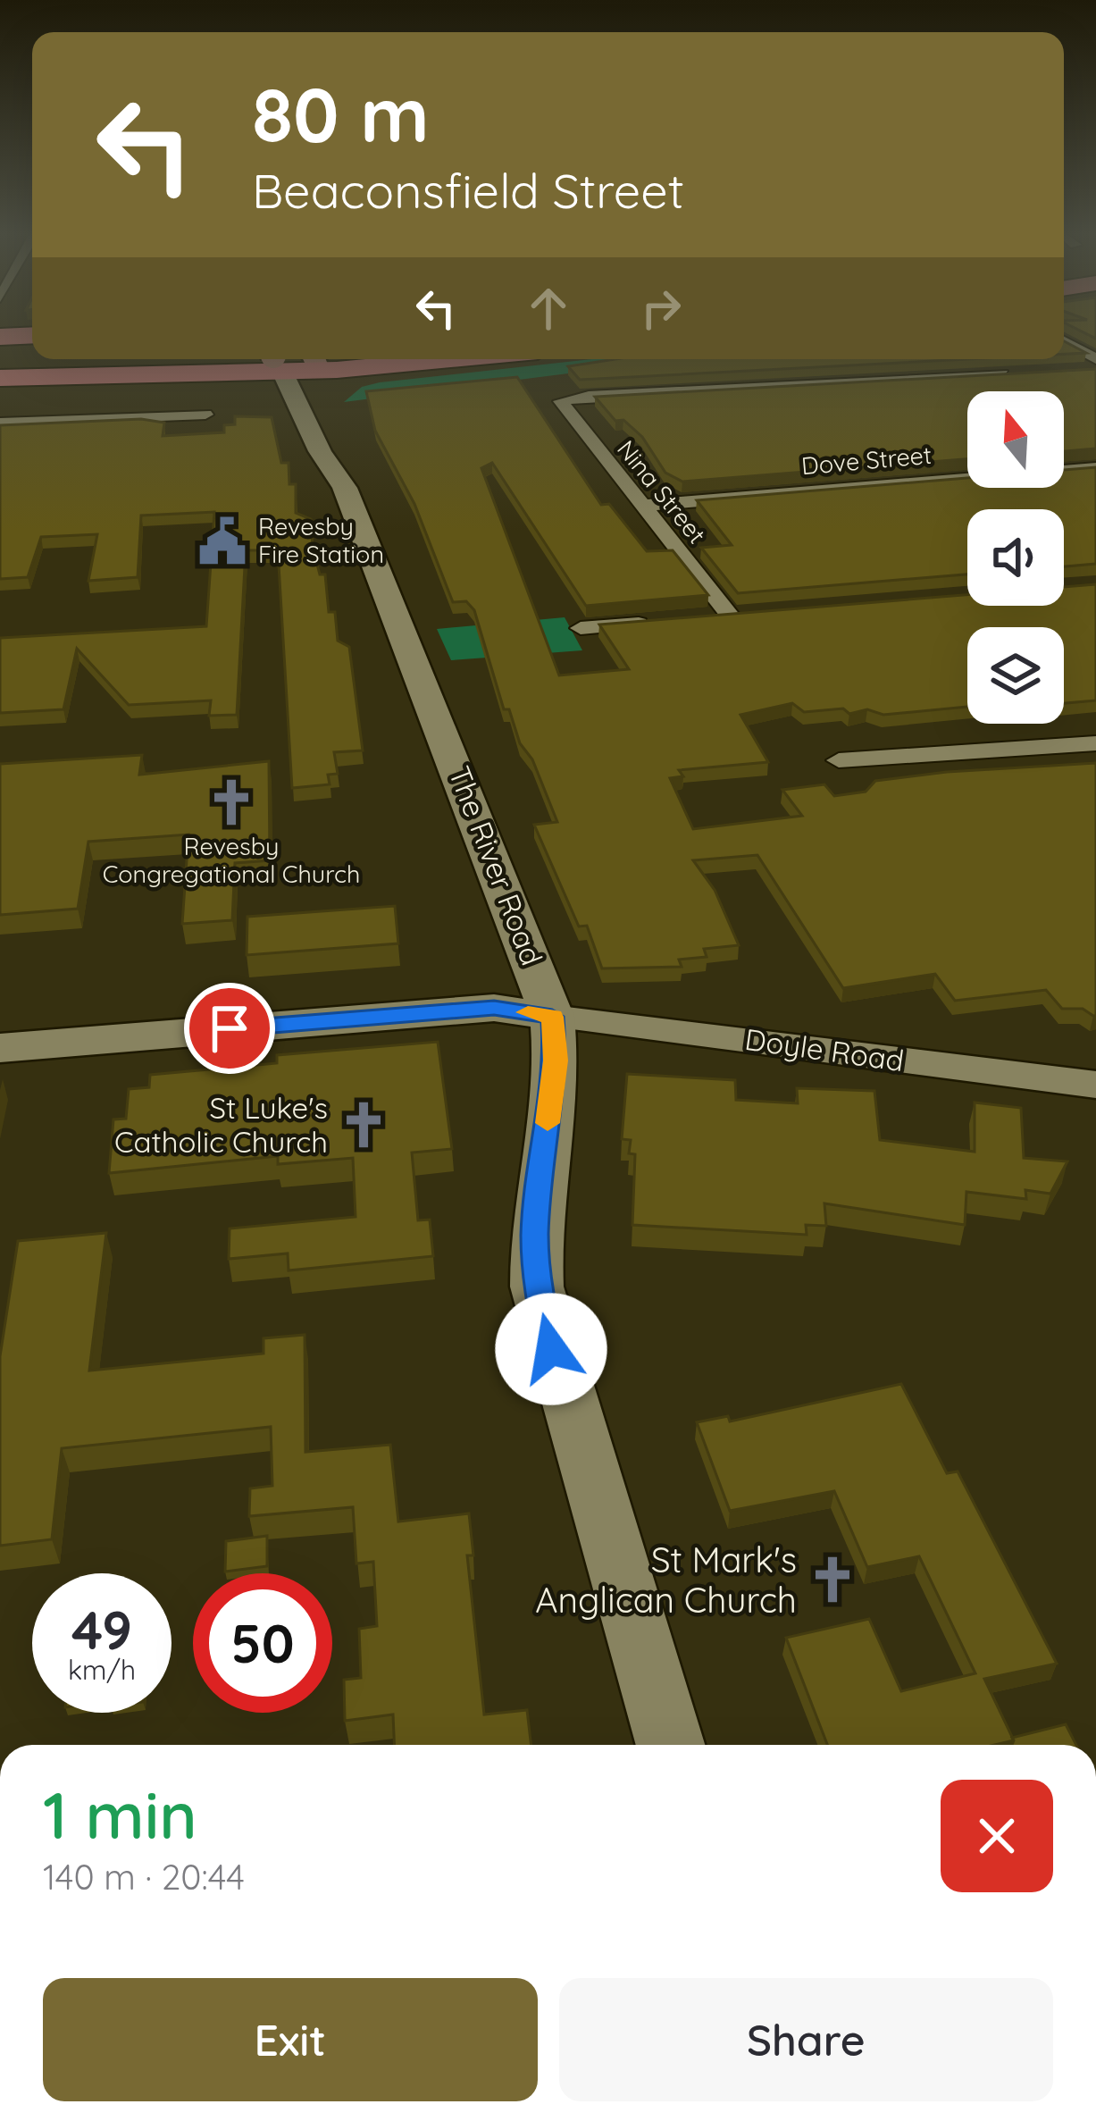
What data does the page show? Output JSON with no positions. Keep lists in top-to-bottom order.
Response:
{
  "streets": {
    "main road": ["The River Road"],
    "street": ["Dove Street", "Nina Street", "Doyle Road"]
  },
  "crossings": [
    ["Dove Street", "Nina Street"],
    ["The River Road", "Doyle Road"]
  ],
  "places": {
    "public building": ["Revesby Fire Station"],
    "church": ["Revesby Congregational Church", "St Luke's Catholic Church", "St Mark's Anglican Church"]
  },
  "north": "top",
  "page": {
    "turn": ["80 m", "Beaconsfield Street"],
    "speed": "49 km/h",
    "limit": "50",
    "heading": ["1 min", "140 m · 20:44"],
    "buttons": ["Exit", "Share"]
  }
}
